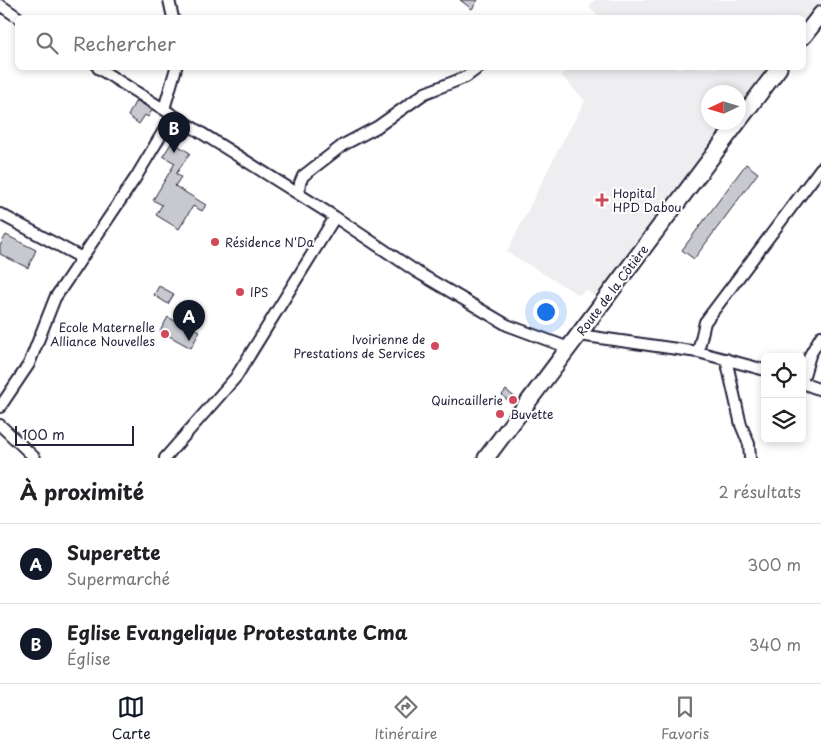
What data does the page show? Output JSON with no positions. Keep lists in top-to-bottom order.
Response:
{
  "streets": {
    "main road": ["Route de la Côtière"]
  },
  "places": {
    "health": ["Hopital HPD Dabou"],
    "other": [
      "Résidence N'Da",
      "IPS",
      "Ecole Maternelle Alliance Nouvelles",
      "Ivoirienne de Prestations de Services",
      "Quincaillerie",
      "Buvette"
    ]
  },
  "scale_bar": "100 m",
  "north": "left",
  "page": {
    "search": "Rechercher",
    "pins": ["B", "A"],
    "scale": "100 m",
    "heading": ["À proximité", "2 résultats"],
    "list": [
      {
        "mark": "A",
        "name": "Superette",
        "note": "Supermarché",
        "value": "300 m"
      },
      {
        "mark": "B",
        "name": "Eglise Evangelique Protestante Cma",
        "note": "Église",
        "value": "340 m"
      }
    ],
    "nav": ["Carte", "Itinéraire", "Favoris"]
  }
}
